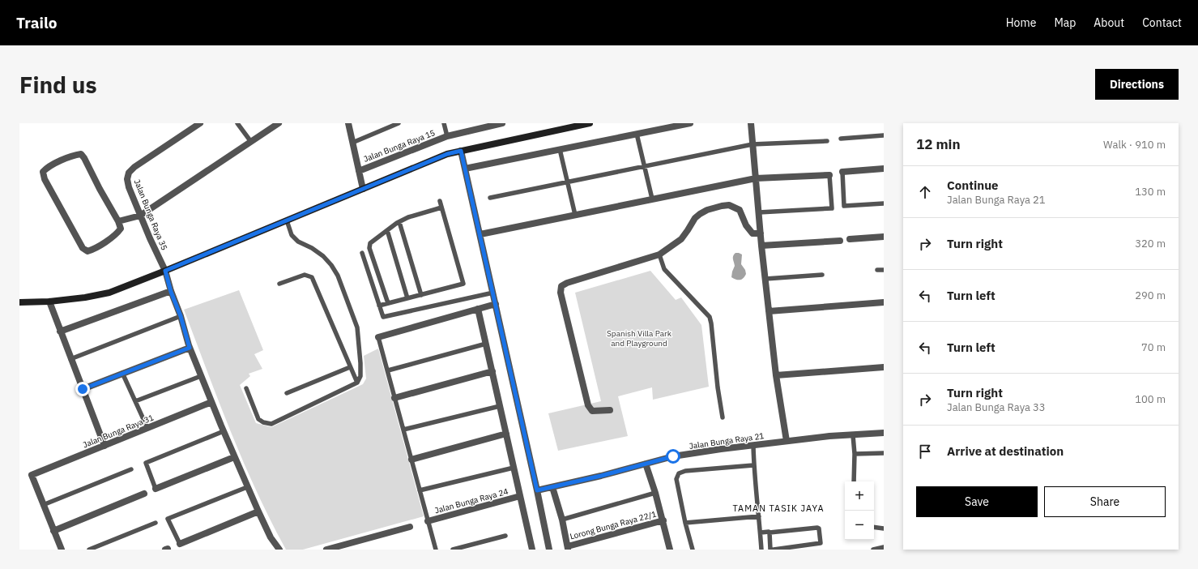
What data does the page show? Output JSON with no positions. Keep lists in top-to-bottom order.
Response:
{
  "streets": {
    "street": [
      "Jalan Bunga Raya 15",
      "Jalan Bunga Raya 35",
      "Jalan Bunga Raya 31",
      "Jalan Bunga Raya 21",
      "Jalan Bunga Raya 24",
      "Lorong Bunga Raya 22/1"
    ]
  },
  "crossings": [
    ["Jalan Bunga Raya 35", "Jalan Bunga Raya 31"]
  ],
  "districts": ["TAMAN TASIK JAYA"],
  "parks": ["Spanish Villa Park and Playground"],
  "page": {
    "header": "Trailo",
    "nav": [
      "Home",
      "Map",
      "About",
      "Contact"
    ],
    "buttons": [
      "Directions",
      ["Save", "Share"]
    ],
    "title": "Find us",
    "heading": ["12 min", "Walk · 910 m"],
    "list": [
      ["Continue", "Jalan Bunga Raya 21", "130 m"],
      ["Turn right", "320 m"],
      ["Turn left", "290 m"],
      ["Turn left", "70 m"],
      ["Turn right", "Jalan Bunga Raya 33", "100 m"],
      "Arrive at destination"
    ],
    "map_buttons": ["+", "−"]
  }
}
